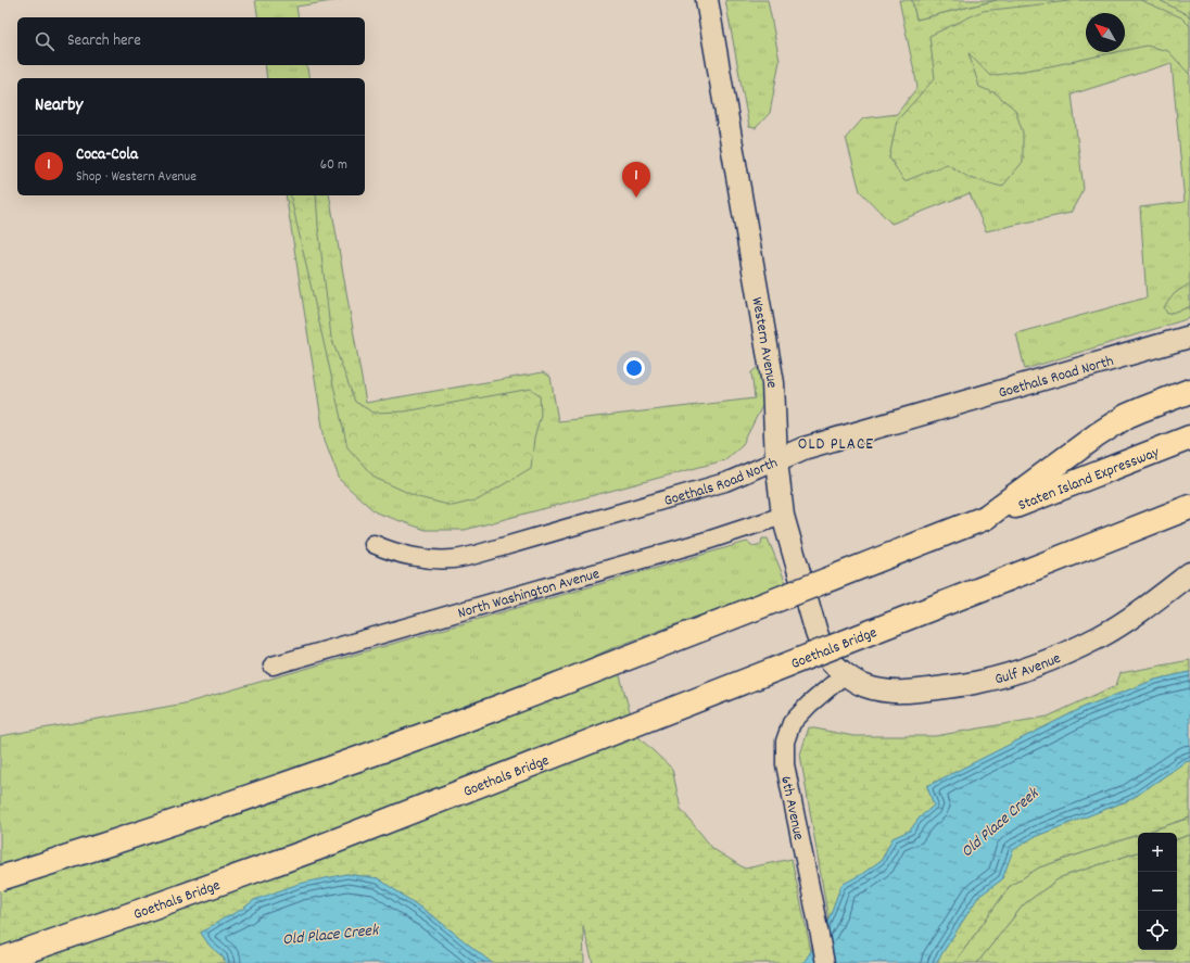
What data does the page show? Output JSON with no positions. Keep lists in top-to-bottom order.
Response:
{
  "streets": {
    "highway": ["Staten Island Expressway", "Goethals Bridge"],
    "street": [
      "Western Avenue",
      "Goethals Road North",
      "North Washington Avenue",
      "Gulf Avenue",
      "6th Avenue"
    ]
  },
  "crossings": [
    ["Western Avenue", "Goethals Road North"],
    ["Western Avenue", "North Washington Avenue"],
    ["Western Avenue", "Gulf Avenue"],
    ["Western Avenue", "6th Avenue"],
    ["Gulf Avenue", "6th Avenue"]
  ],
  "districts": ["OLD PLACE"],
  "water": ["Old Place Creek"],
  "north": "top left",
  "page": {
    "search": "Search here",
    "heading": "Nearby",
    "list": [
      {
        "mark": "1",
        "name": "Coca-Cola",
        "note": "Shop · Western Avenue",
        "value": "60 m"
      }
    ],
    "pins": "1",
    "map_buttons": ["+", "−"]
  }
}
